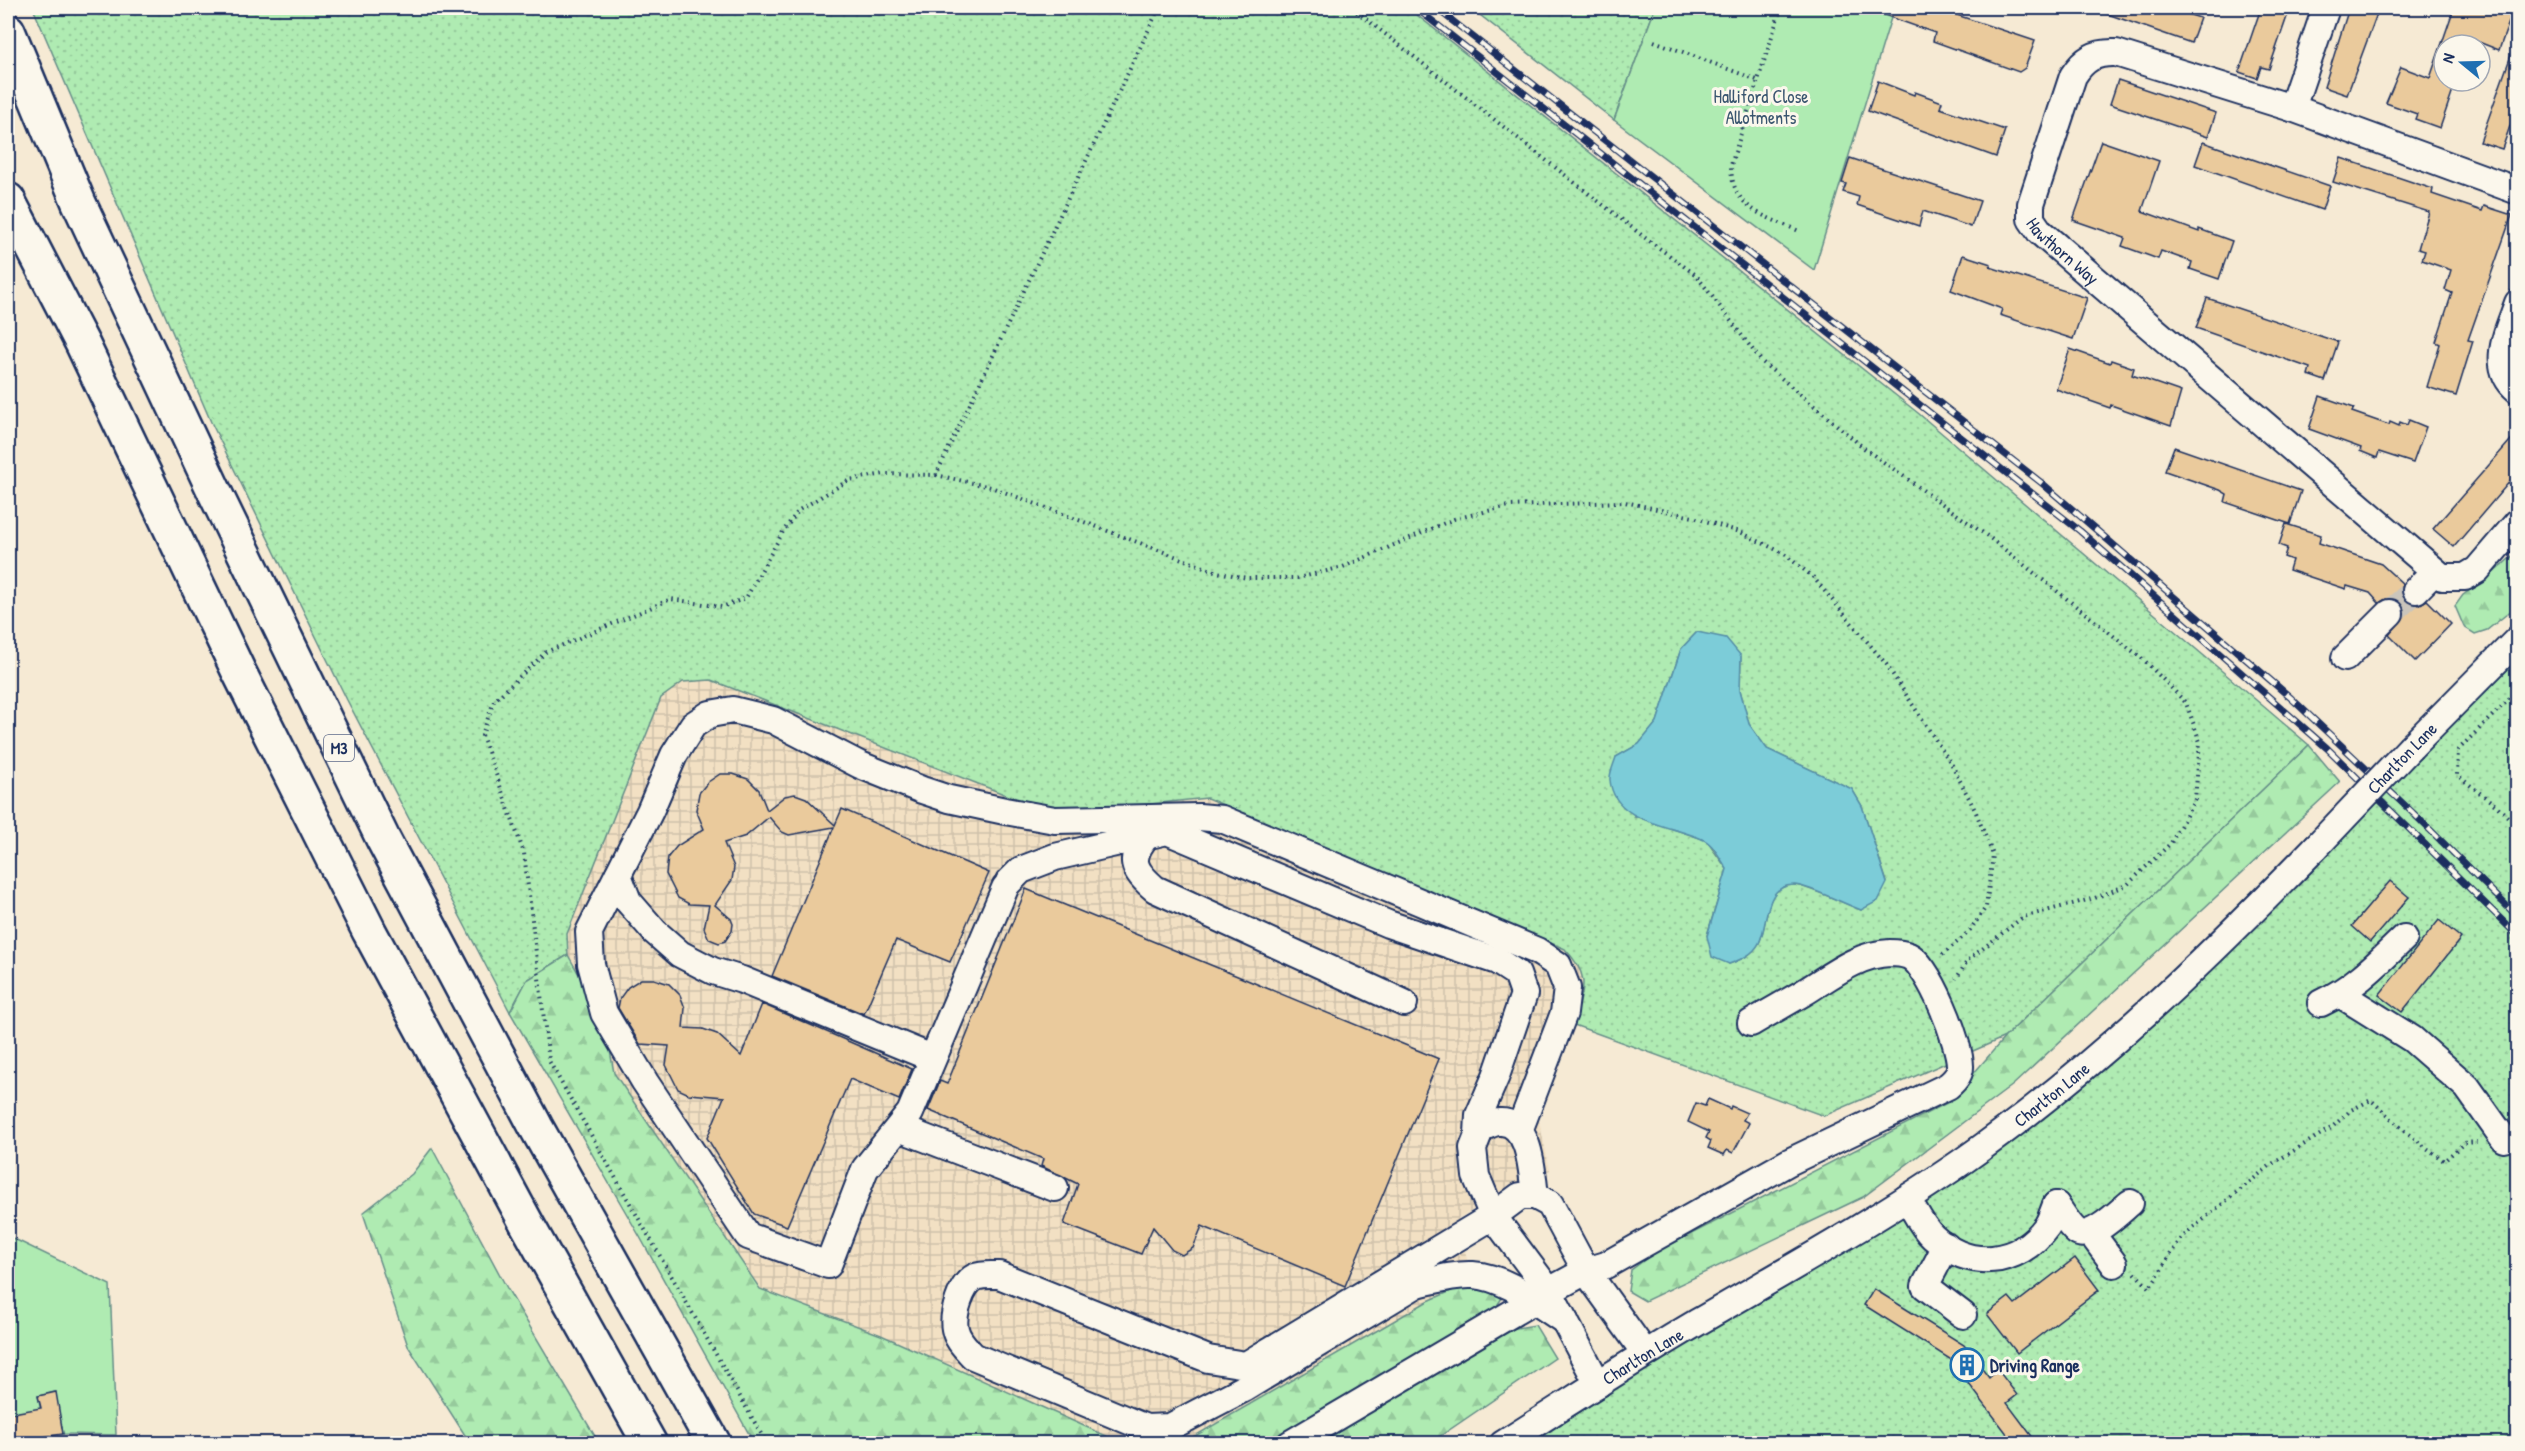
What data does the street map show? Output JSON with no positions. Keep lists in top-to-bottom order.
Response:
{
  "streets": {
    "highway": ["M3"],
    "street": ["Hawthorn Way", "Charlton Lane"]
  },
  "parks": ["Halliford Close Allotments"],
  "places": {
    "building": ["Driving Range"]
  },
  "north": "left"
}
